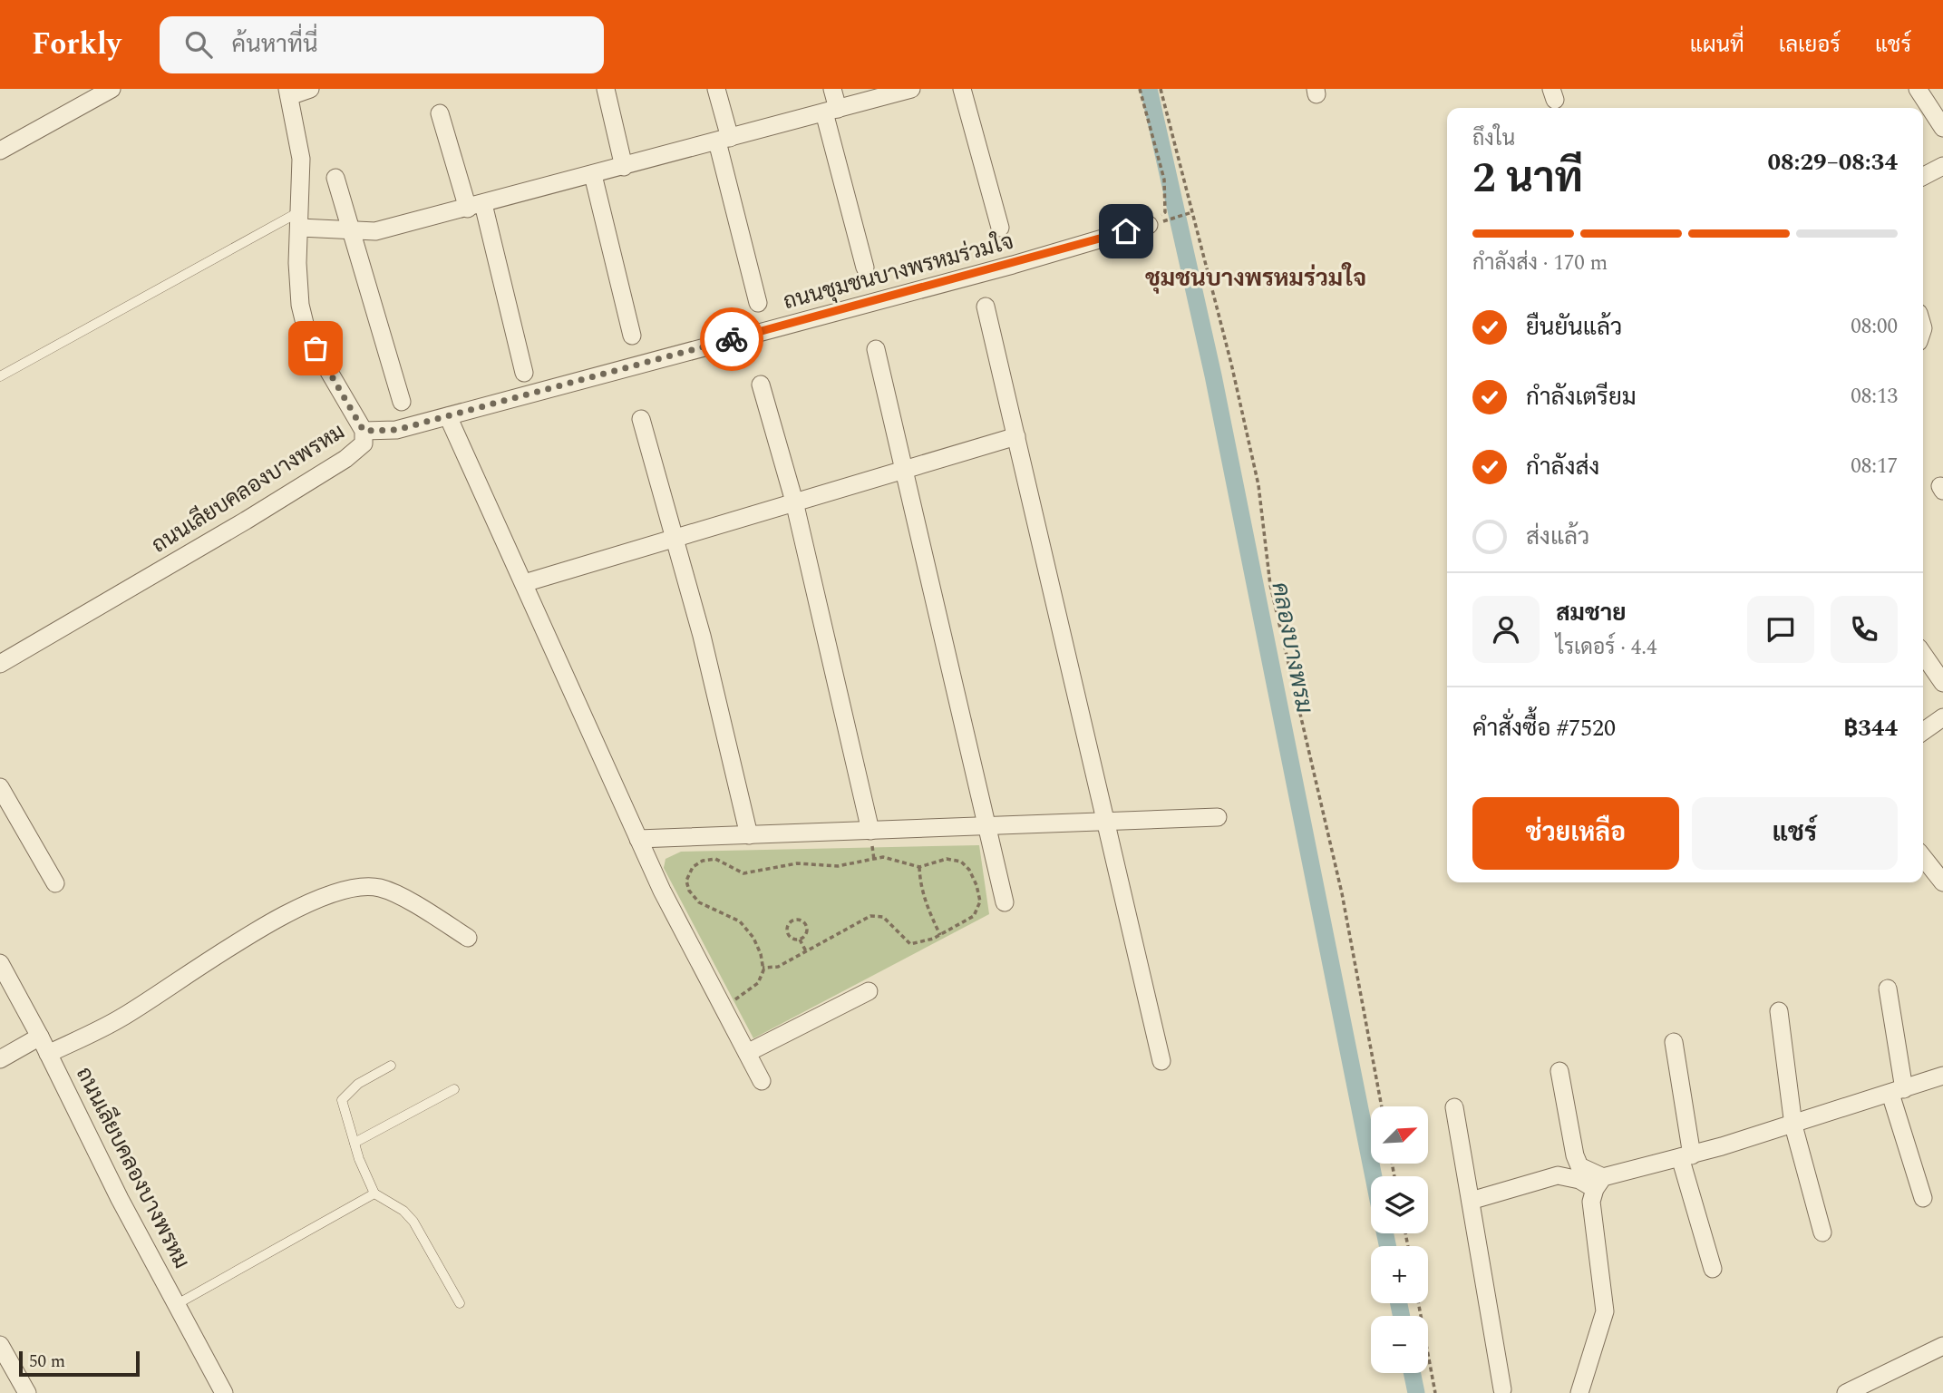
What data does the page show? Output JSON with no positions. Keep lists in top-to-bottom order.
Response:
{
  "streets": {
    "street": ["ถนนชุมชนบางพรหมร่วมใจ", "ถนนเลียบคลองบางพรหม"]
  },
  "crossings": [
    ["ถนนชุมชนบางพรหมร่วมใจ", "ถนนเลียบคลองบางพรหม"]
  ],
  "districts": ["ชุมชนบางพรหมร่วมใจ"],
  "water": ["คลองบางพรม"],
  "scale_bar": "50 m",
  "north": "top right",
  "page": {
    "header": "Forkly",
    "search": "ค้นหาที่นี่",
    "nav": ["แผนที่", "เลเยอร์", "แชร์"],
    "heading": ["2 นาที", "ถึงใน", "08:29–08:34"],
    "panel": [
      "สมชาย",
      "ไรเดอร์ · 4.4",
      "คำสั่งซื้อ #7520",
      "฿344"
    ],
    "bar": "กำลังส่ง · 170 m",
    "list": [
      ["ยืนยันแล้ว", "08:00"],
      ["กำลังเตรียม", "08:13"],
      ["กำลังส่ง", "08:17"],
      "ส่งแล้ว"
    ],
    "buttons": ["ช่วยเหลือ", "แชร์"],
    "map_buttons": ["+", "−"],
    "scale": "50 m"
  }
}
